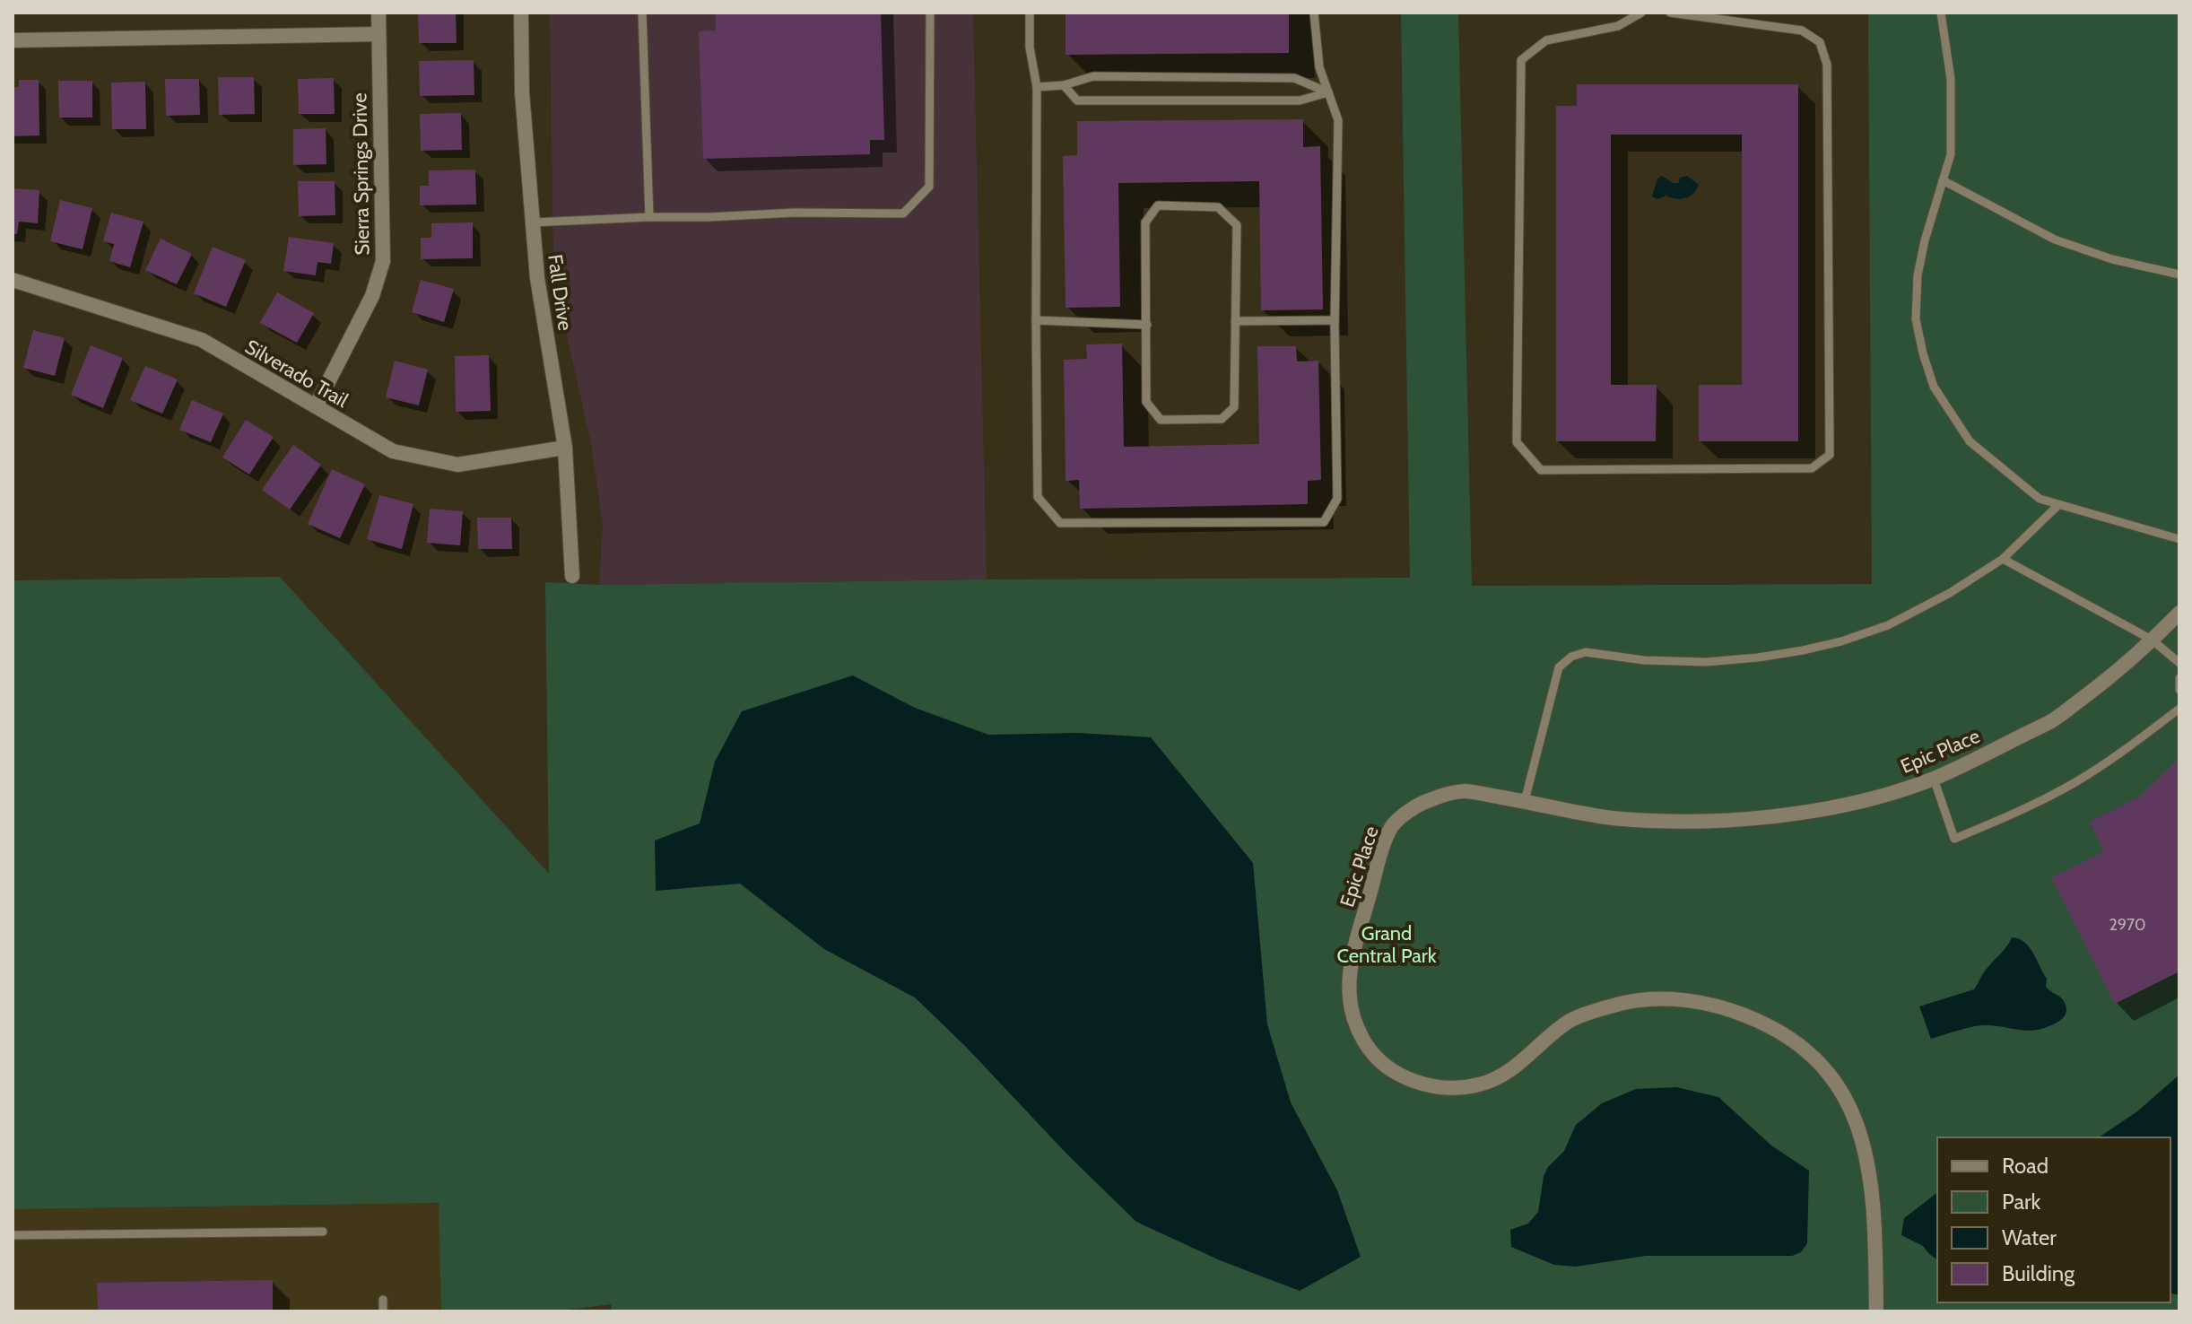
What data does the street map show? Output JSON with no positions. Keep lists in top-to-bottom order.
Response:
{
  "streets": {
    "street": [
      "Sierra Springs Drive",
      "Fall Drive",
      "Silverado Trail",
      "Epic Place"
    ]
  },
  "crossings": [
    ["Sierra Springs Drive", "Silverado Trail"],
    ["Fall Drive", "Silverado Trail"]
  ],
  "parks": ["Grand Central Park"],
  "house_numbers": ["2970"],
  "legend": [
    "Road",
    "Park",
    "Water",
    "Building"
  ]
}
